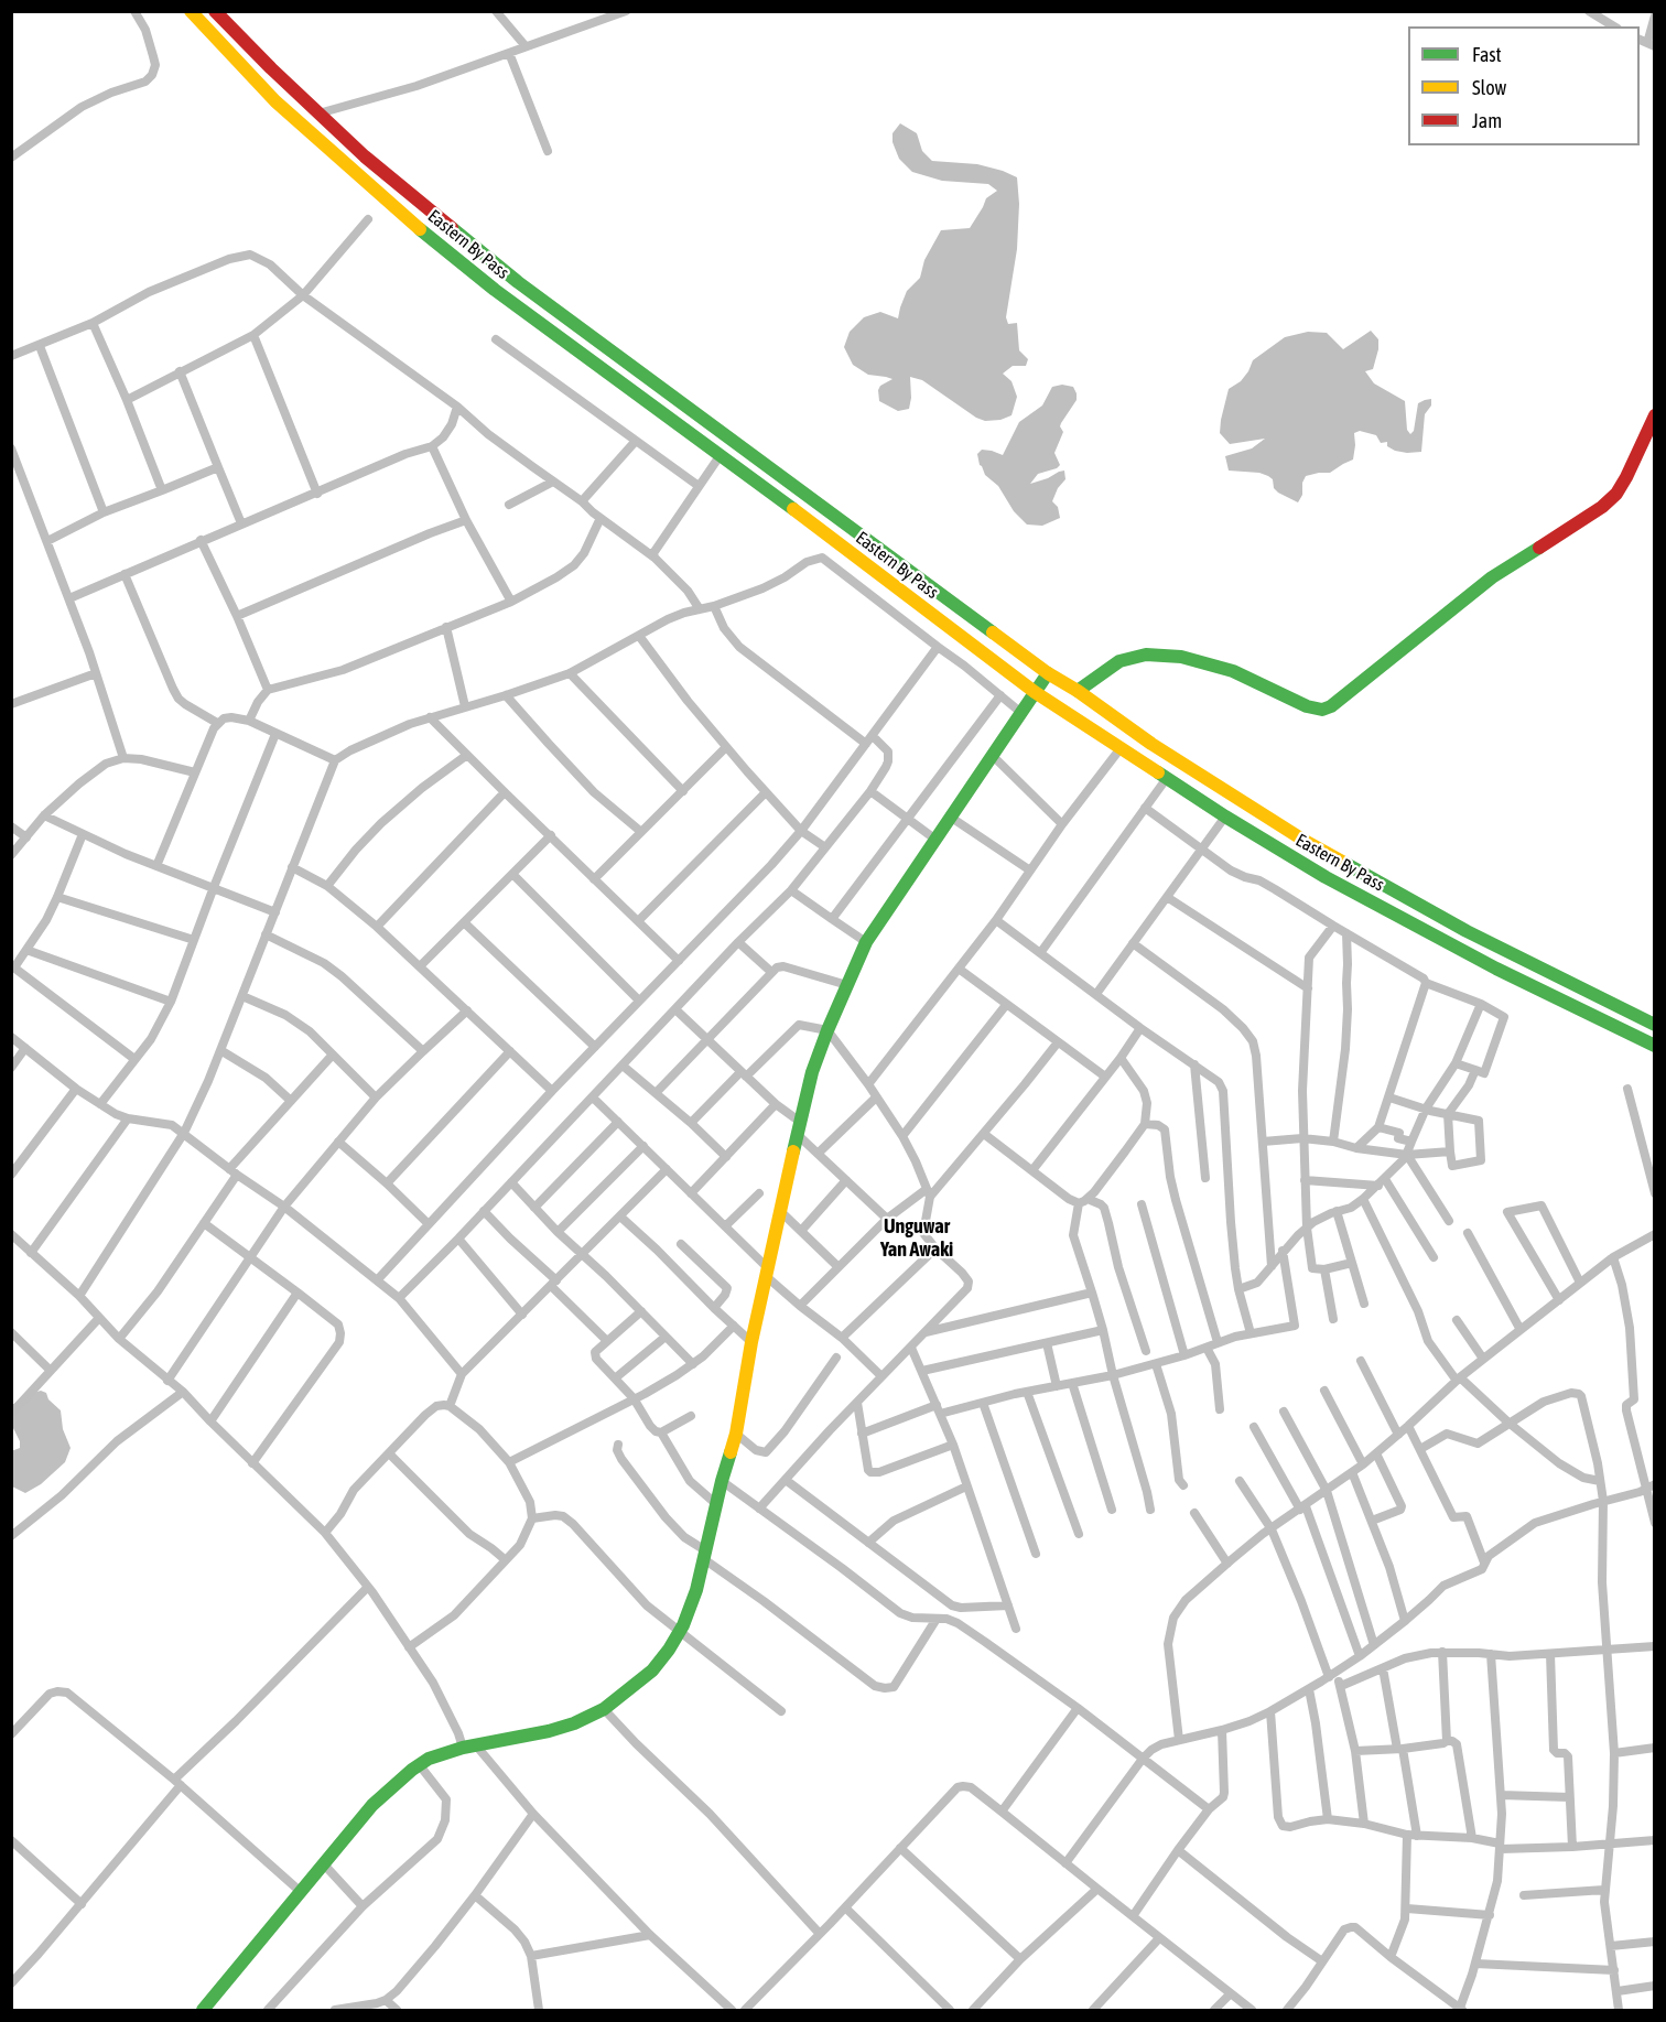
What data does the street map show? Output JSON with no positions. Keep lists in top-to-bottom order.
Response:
{
  "streets": {
    "main road": ["Eastern By Pass"]
  },
  "districts": ["Unguwar Yan Awaki"],
  "legend": ["Fast", "Slow", "Jam"]
}
